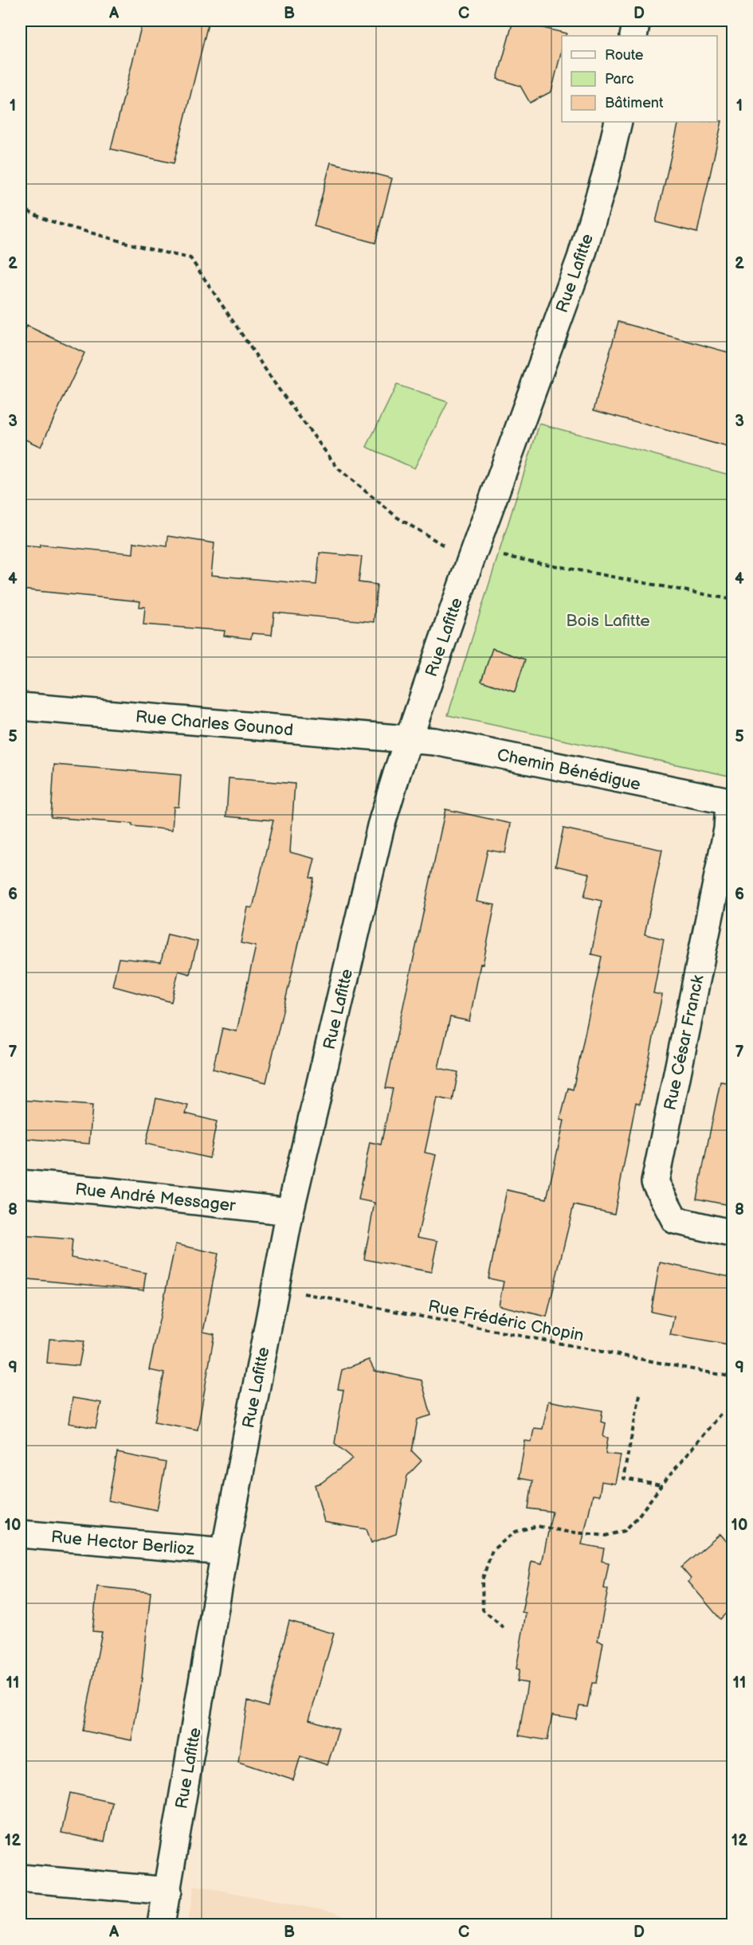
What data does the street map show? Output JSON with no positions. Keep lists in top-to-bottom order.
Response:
{
  "streets": {
    "street": [
      "Rue Lafitte",
      "Rue Charles Gounod",
      "Chemin Bénédigue",
      "Rue César Franck",
      "Rue André Messager",
      "Rue Hector Berlioz"
    ],
    "path": ["Rue Frédéric Chopin"]
  },
  "crossings": [
    ["Rue Lafitte", "Rue Charles Gounod"],
    ["Rue Lafitte", "Chemin Bénédigue"],
    ["Rue Lafitte", "Rue André Messager"],
    ["Rue Lafitte", "Rue Frédéric Chopin"],
    ["Rue Lafitte", "Rue Hector Berlioz"],
    ["Rue Charles Gounod", "Chemin Bénédigue"],
    ["Chemin Bénédigue", "Rue César Franck"]
  ],
  "parks": ["Bois Lafitte"],
  "legend": ["Route", "Parc", "Bâtiment"],
  "grid": {
    "columns": [
      "A",
      "B",
      "C",
      "D"
    ],
    "rows": [
      "1",
      "2",
      "3",
      "4",
      "5",
      "6",
      "7",
      "8",
      "9",
      "10",
      "11",
      "12"
    ]
  }
}
